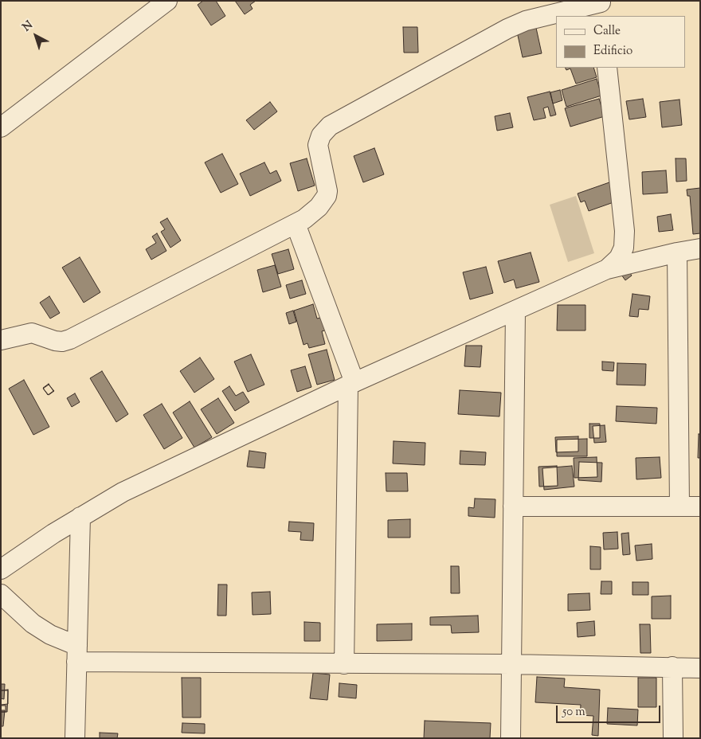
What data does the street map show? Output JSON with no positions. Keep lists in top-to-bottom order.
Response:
{
  "legend": ["Calle", "Edificio"],
  "scale_bar": "50 m",
  "north": "top left"
}
